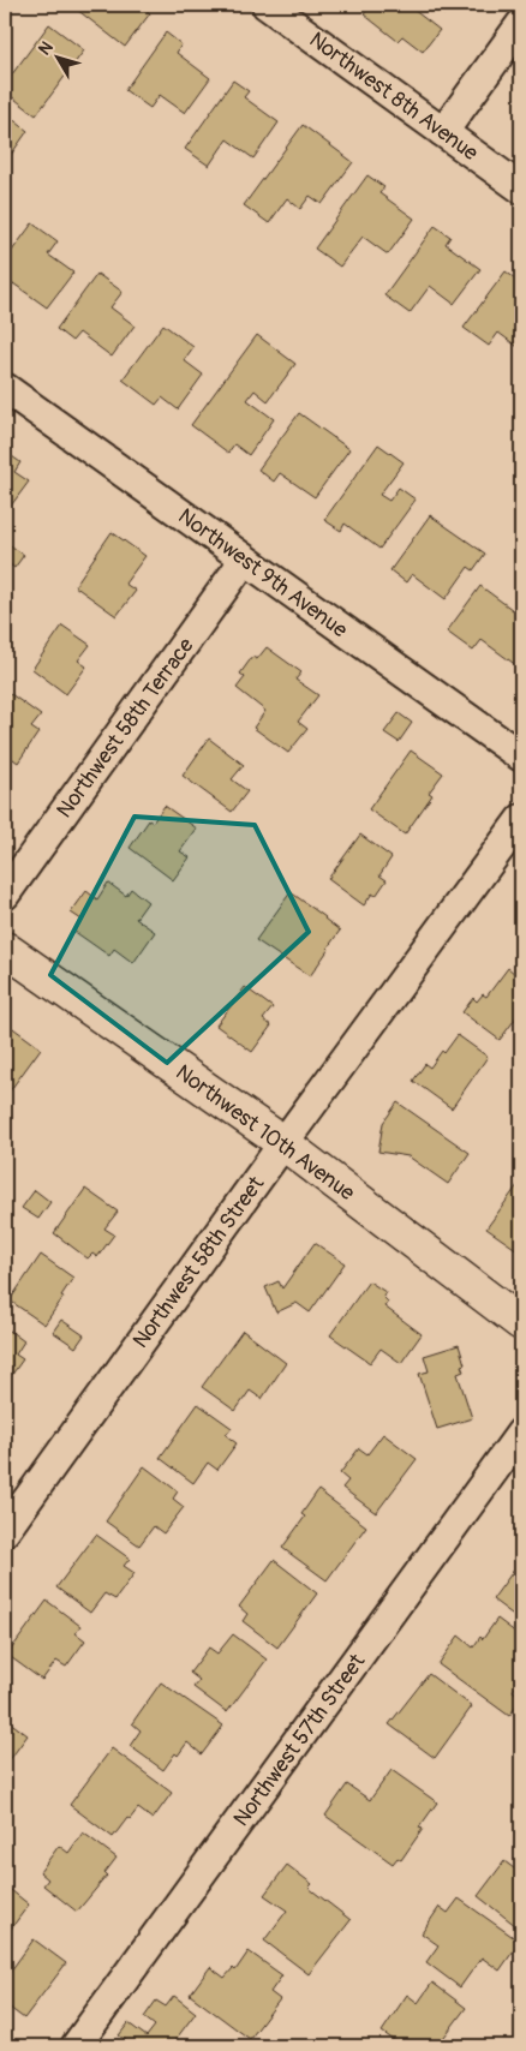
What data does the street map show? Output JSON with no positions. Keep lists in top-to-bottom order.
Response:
{
  "streets": {
    "street": [
      "Northwest 8th Avenue",
      "Northwest 9th Avenue",
      "Northwest 58th Terrace",
      "Northwest 10th Avenue",
      "Northwest 58th Street",
      "Northwest 57th Street"
    ]
  },
  "crossings": [
    ["Northwest 9th Avenue", "Northwest 58th Terrace"],
    ["Northwest 10th Avenue", "Northwest 58th Street"]
  ],
  "north": "top left"
}
